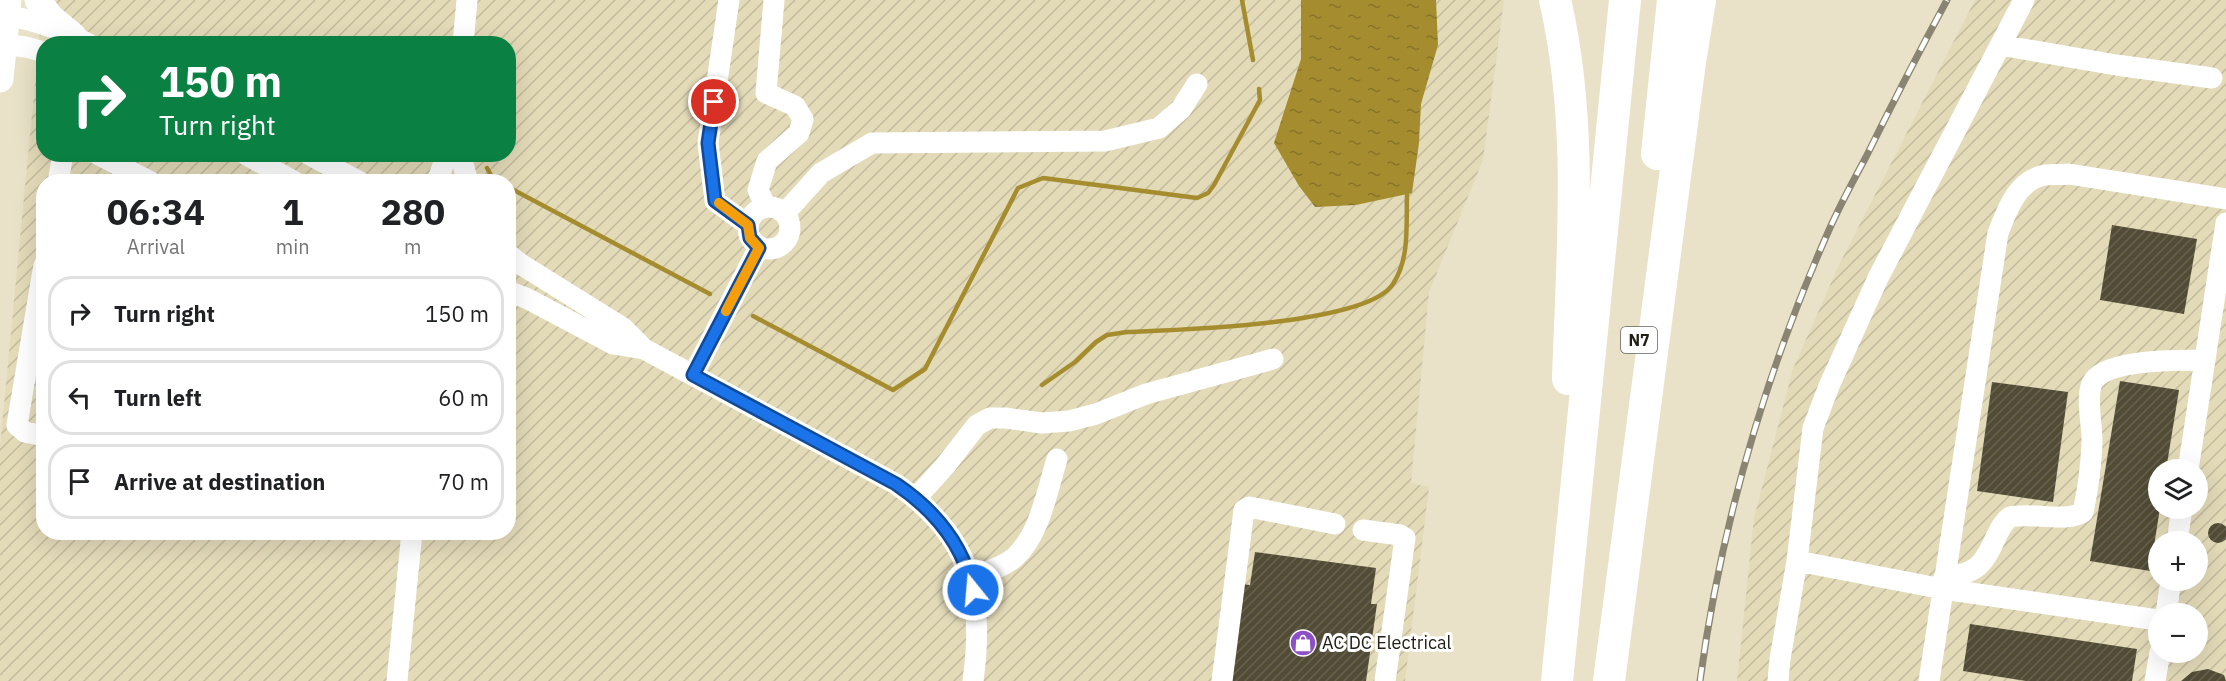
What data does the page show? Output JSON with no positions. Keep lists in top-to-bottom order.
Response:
{
  "streets": {
    "highway": ["N7"]
  },
  "places": {
    "shop": ["AC DC Electrical"]
  },
  "page": {
    "turn": ["150 m", "Turn right"],
    "eta": [
      "06:34",
      "Arrival",
      "1",
      "min",
      "280",
      "m"
    ],
    "list": [
      {
        "name": "Turn right",
        "value": "150 m"
      },
      {
        "name": "Turn left",
        "value": "60 m"
      },
      {
        "name": "Arrive at destination",
        "value": "70 m"
      }
    ],
    "map_buttons": ["+", "−"]
  }
}
